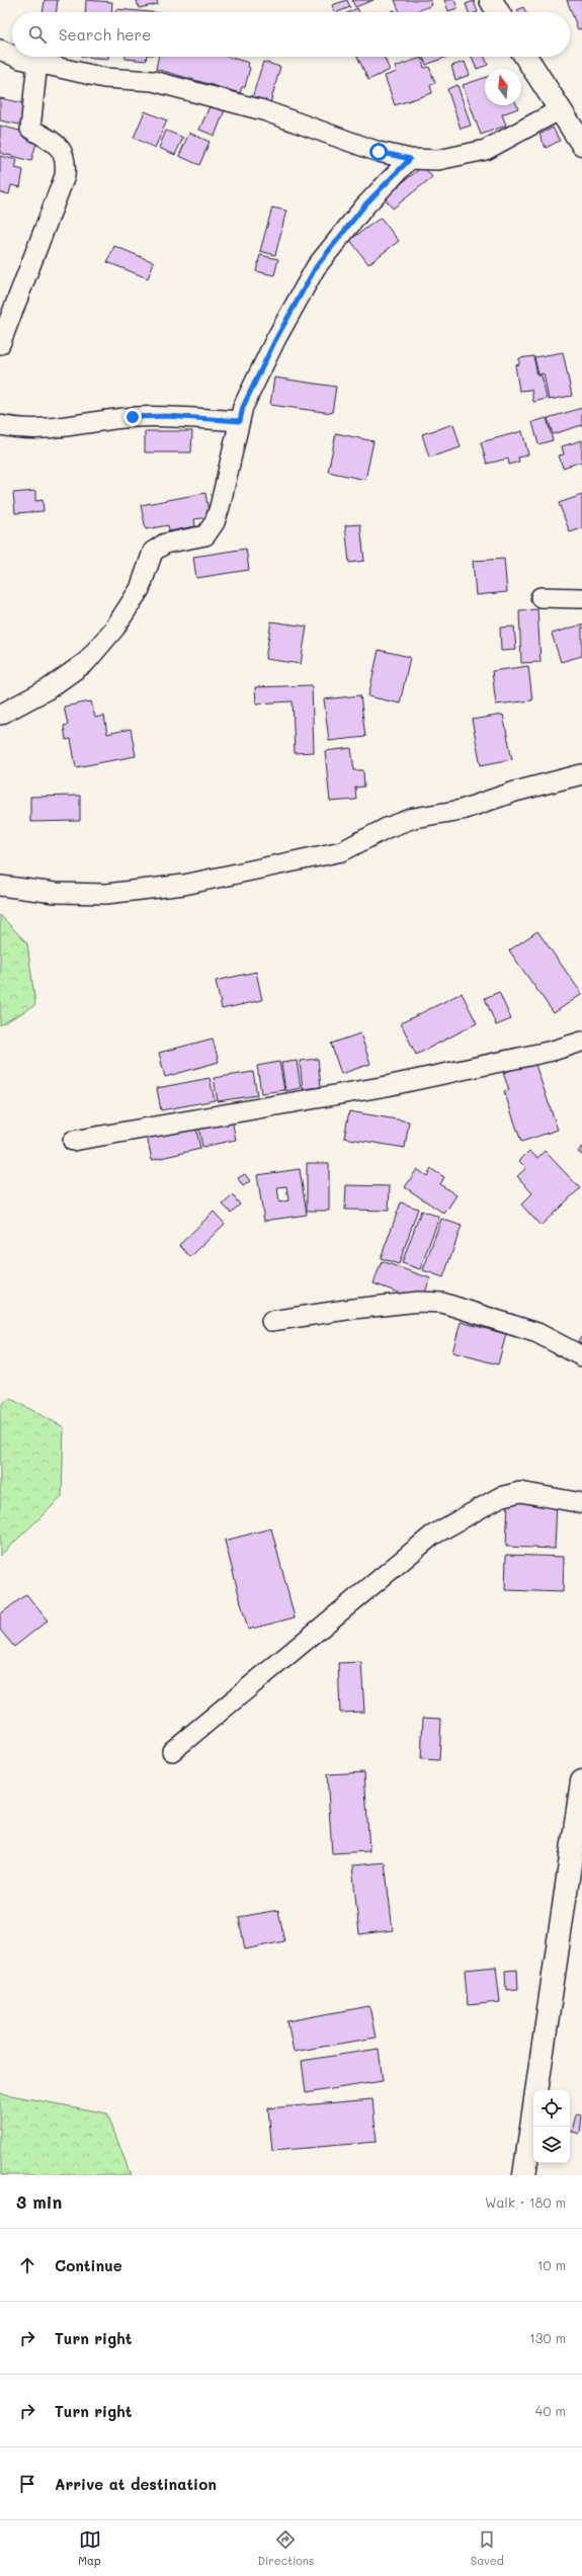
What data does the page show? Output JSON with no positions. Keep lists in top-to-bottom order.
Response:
{
  "north": "top",
  "page": {
    "search": "Search here",
    "heading": ["3 min", "Walk · 180 m"],
    "list": [
      ["Continue", "10 m"],
      ["Turn right", "130 m"],
      ["Turn right", "40 m"],
      "Arrive at destination"
    ],
    "nav": ["Map", "Directions", "Saved"]
  }
}
